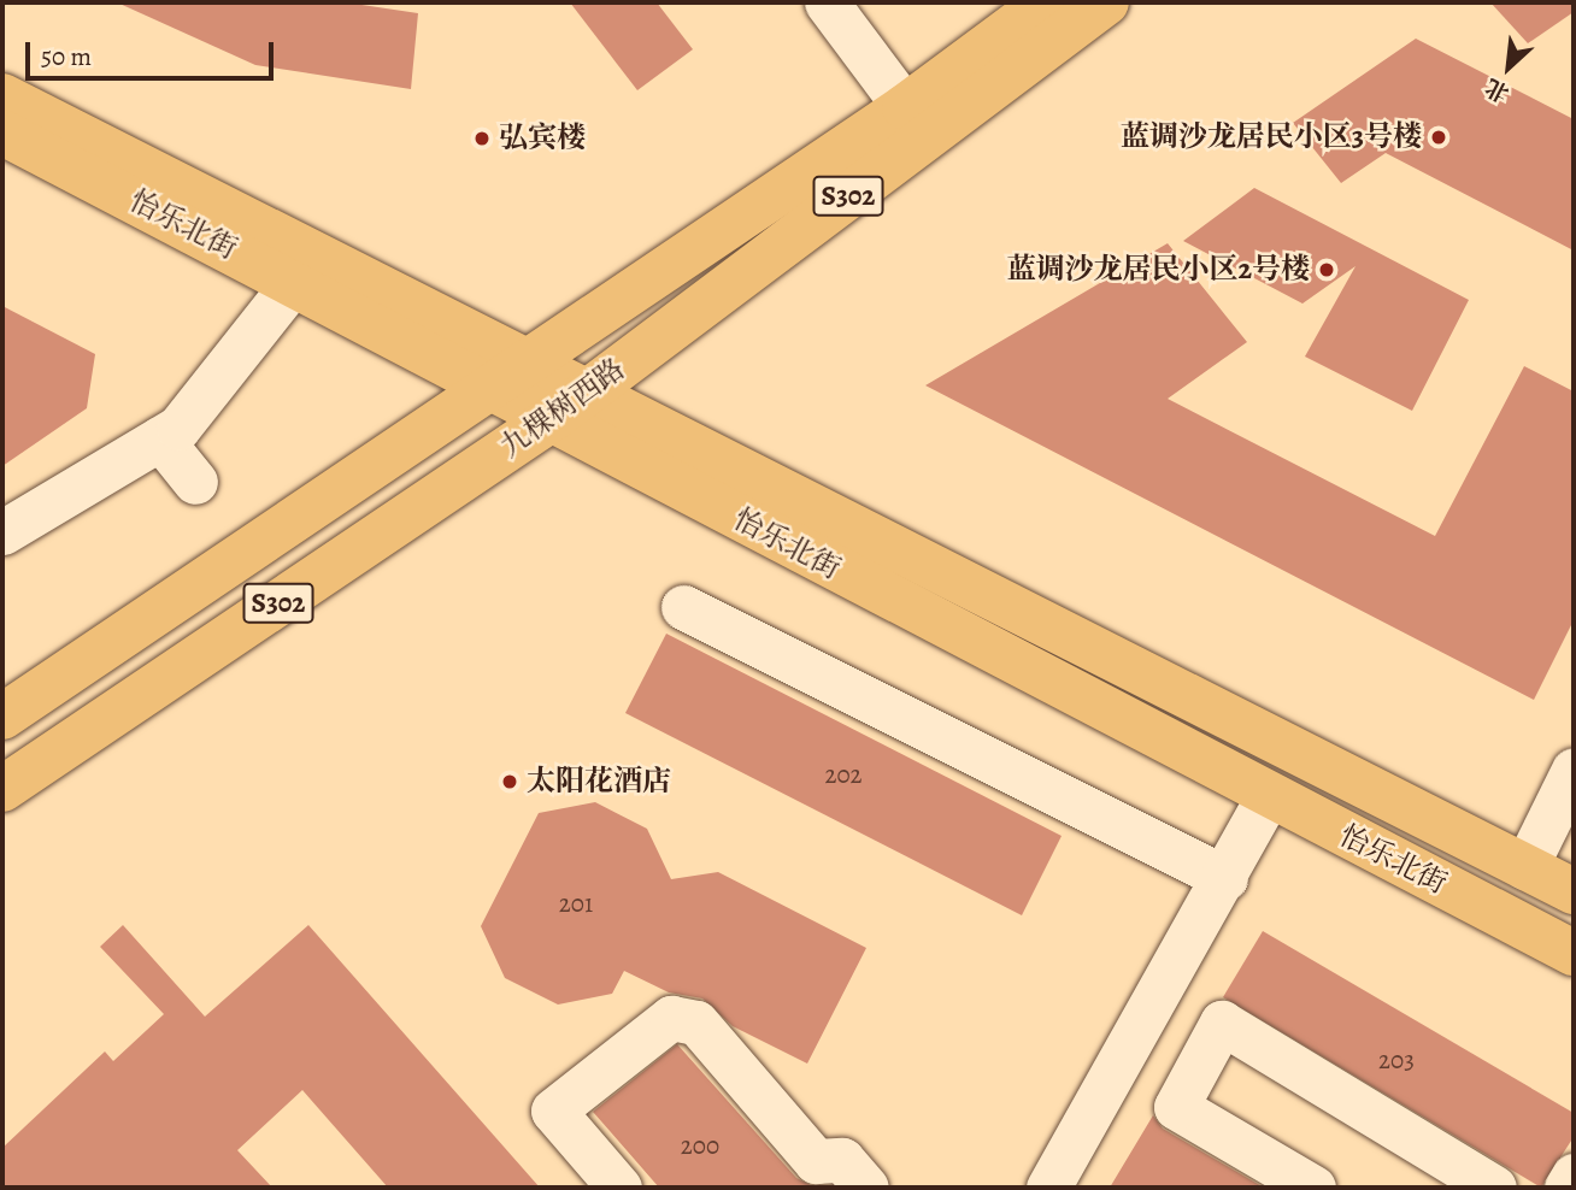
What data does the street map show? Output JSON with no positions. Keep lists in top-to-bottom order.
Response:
{
  "streets": {
    "main road": ["S302", "怡乐北街", "九棵树西路"]
  },
  "crossings": [
    ["怡乐北街", "九棵树西路"]
  ],
  "places": [
    "蓝调沙龙居民小区3号楼",
    "弘宾楼",
    "蓝调沙龙居民小区2号楼",
    "太阳花酒店"
  ],
  "house_numbers": [
    "202",
    "201",
    "203",
    "200"
  ],
  "scale_bar": "50 m",
  "north": "bottom left"
}
